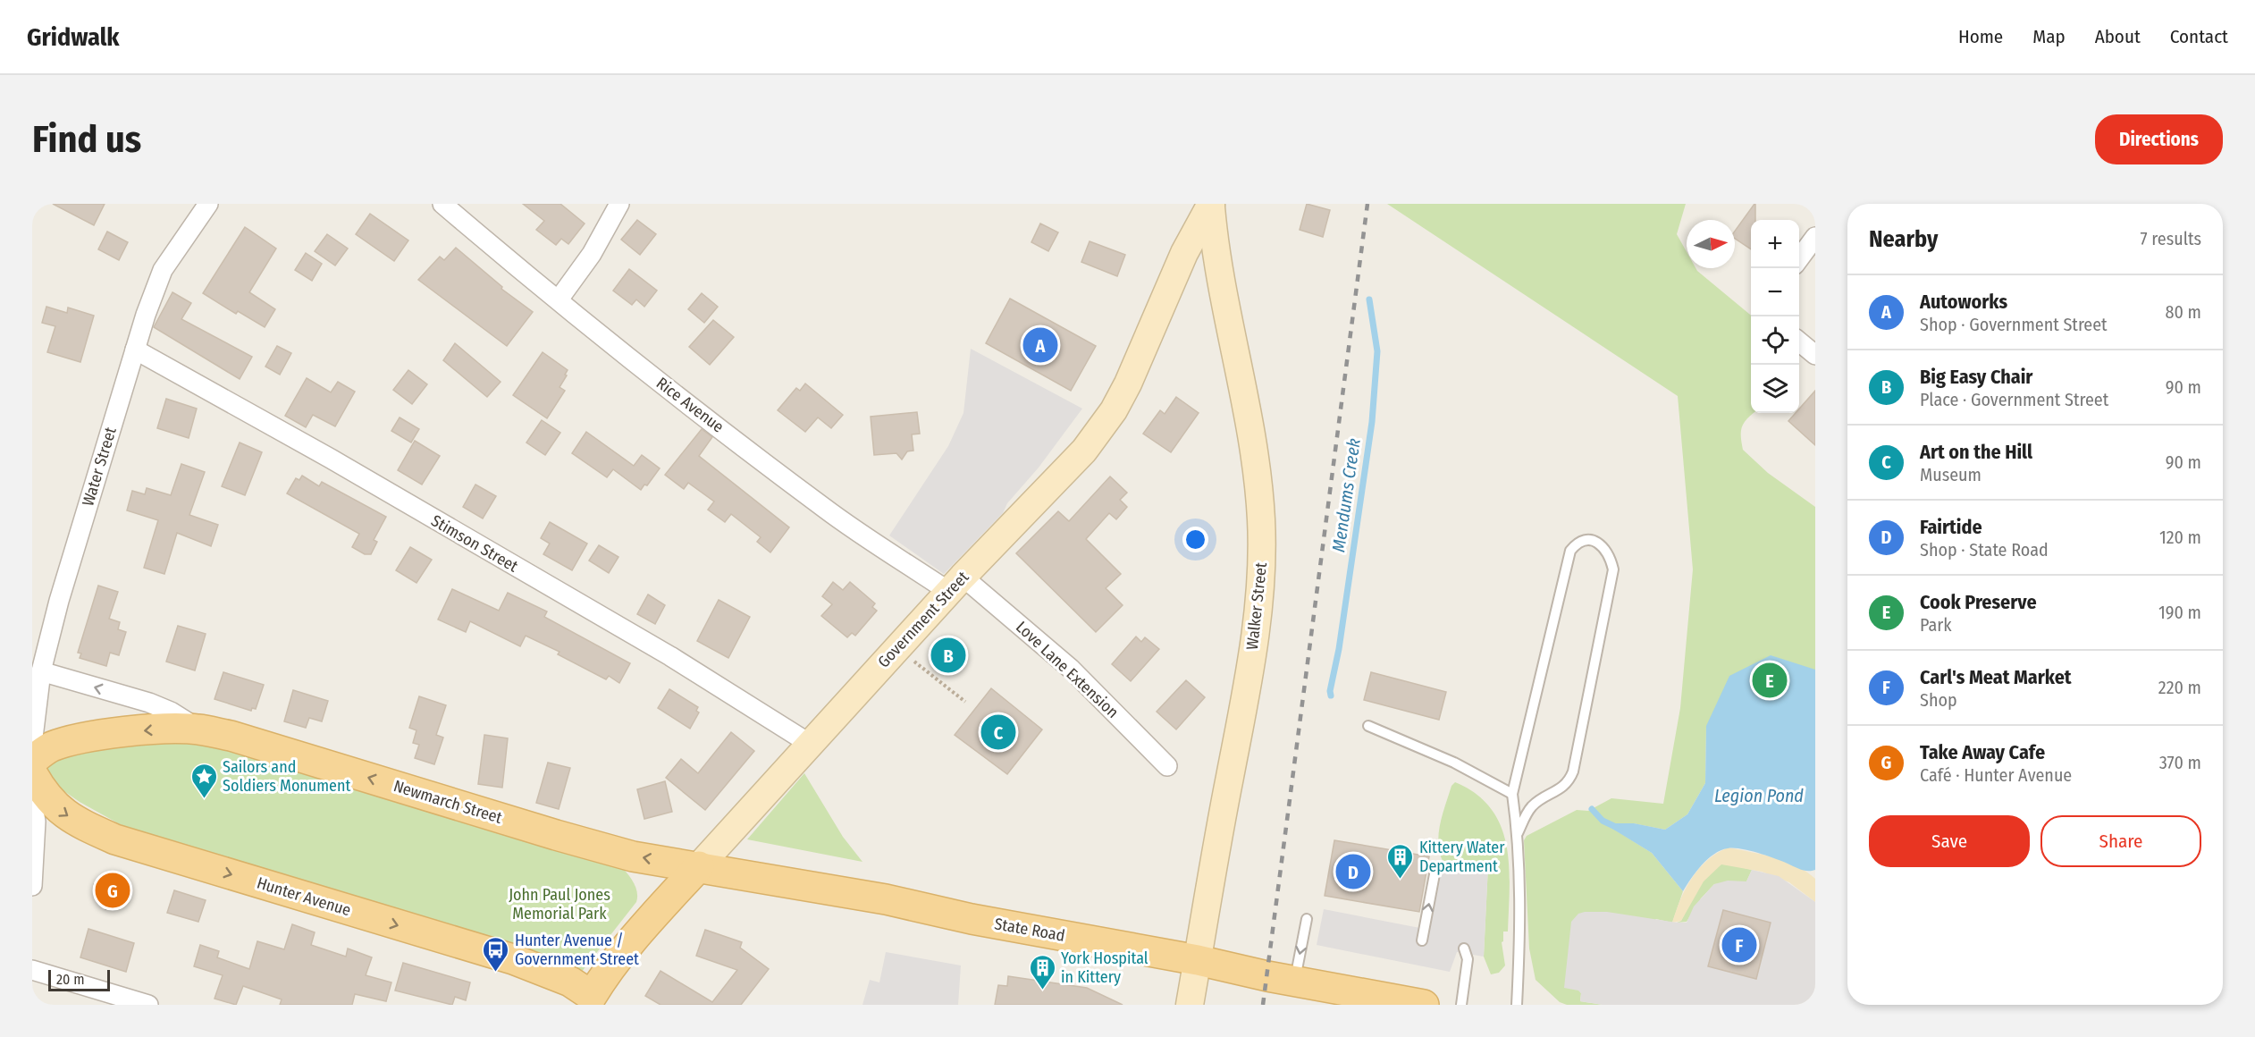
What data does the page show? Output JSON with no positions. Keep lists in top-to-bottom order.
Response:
{
  "streets": {
    "main road": [
      "Government Street",
      "Newmarch Street",
      "Hunter Avenue",
      "State Road"
    ],
    "street": [
      "Rice Avenue",
      "Water Street",
      "Stimson Street",
      "Walker Street",
      "Love Lane Extension"
    ]
  },
  "crossings": [
    ["Rice Avenue", "Government Street"],
    ["Rice Avenue", "Love Lane Extension"],
    ["Water Street", "Stimson Street"],
    ["Water Street", "Newmarch Street"],
    ["Stimson Street", "Government Street"],
    ["Walker Street", "Government Street"],
    ["Walker Street", "State Road"],
    ["Government Street", "Love Lane Extension"],
    ["Government Street", "Newmarch Street"],
    ["Government Street", "Hunter Avenue"],
    ["Government Street", "State Road"],
    ["Newmarch Street", "State Road"]
  ],
  "one_way": ["Newmarch Street", "Hunter Avenue"],
  "water": ["Mendums Creek", "Legion Pond"],
  "parks": ["John Paul Jones Memorial Park"],
  "places": {
    "place": ["Sailors and Soldiers Monument"],
    "building": ["Kittery Water Department", "York Hospital in Kittery"],
    "bus stop": ["Hunter Avenue / Government Street"]
  },
  "scale_bar": "20 m",
  "north": "right",
  "page": {
    "header": "Gridwalk",
    "nav": [
      "Home",
      "Map",
      "About",
      "Contact"
    ],
    "buttons": [
      "Directions",
      ["Save", "Share"]
    ],
    "title": "Find us",
    "heading": ["Nearby", "7 results"],
    "map_buttons": ["+", "−"],
    "list": [
      {
        "mark": "A",
        "name": "Autoworks",
        "note": "Shop · Government Street",
        "value": "80 m"
      },
      {
        "mark": "B",
        "name": "Big Easy Chair",
        "note": "Place · Government Street",
        "value": "90 m"
      },
      {
        "mark": "C",
        "name": "Art on the Hill",
        "note": "Museum",
        "value": "90 m"
      },
      {
        "mark": "D",
        "name": "Fairtide",
        "note": "Shop · State Road",
        "value": "120 m"
      },
      {
        "mark": "E",
        "name": "Cook Preserve",
        "note": "Park",
        "value": "190 m"
      },
      {
        "mark": "F",
        "name": "Carl's Meat Market",
        "note": "Shop",
        "value": "220 m"
      },
      {
        "mark": "G",
        "name": "Take Away Cafe",
        "note": "Café · Hunter Avenue",
        "value": "370 m"
      }
    ],
    "pins": [
      "A",
      "B",
      "E",
      "C",
      "D",
      "G",
      "F"
    ],
    "scale": "20 m"
  }
}
